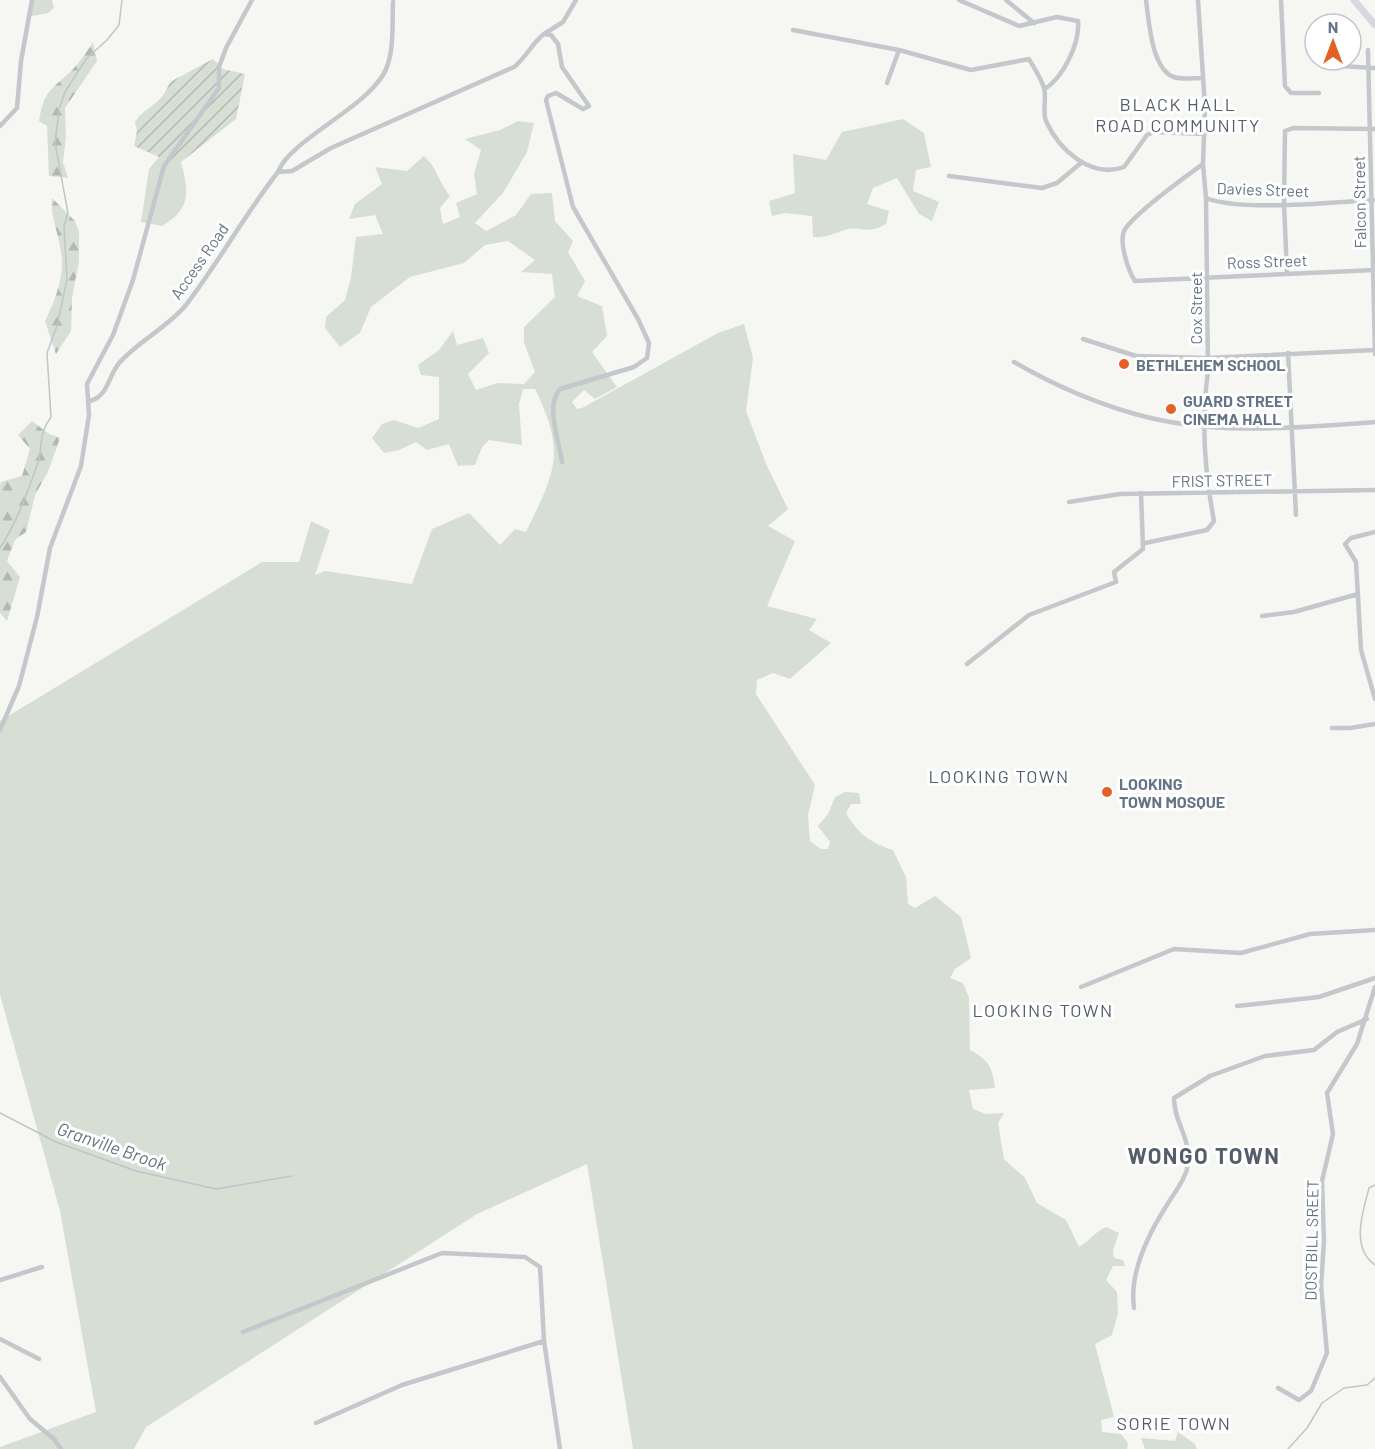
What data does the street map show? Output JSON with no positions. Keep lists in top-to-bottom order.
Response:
{
  "streets": {
    "street": [
      "Davies Street",
      "Falcon Street",
      "Access Road",
      "Ross Street",
      "Cox Street",
      "FRIST STREET",
      "DOSTBILL SREET"
    ]
  },
  "crossings": [
    ["Davies Street", "Falcon Street"],
    ["Davies Street", "Ross Street"],
    ["Davies Street", "Cox Street"],
    ["Falcon Street", "Ross Street"],
    ["Ross Street", "Cox Street"],
    ["Cox Street", "FRIST STREET"]
  ],
  "districts": [
    "BLACK HALL ROAD COMMUNITY",
    "LOOKING TOWN",
    "LOOKING TOWN",
    "WONGO TOWN",
    "SORIE TOWN"
  ],
  "water": ["Granville Brook"],
  "places": ["BETHLEHEM SCHOOL", "GUARD STREET CINEMA HALL", "LOOKING TOWN MOSQUE"],
  "north": "top"
}
